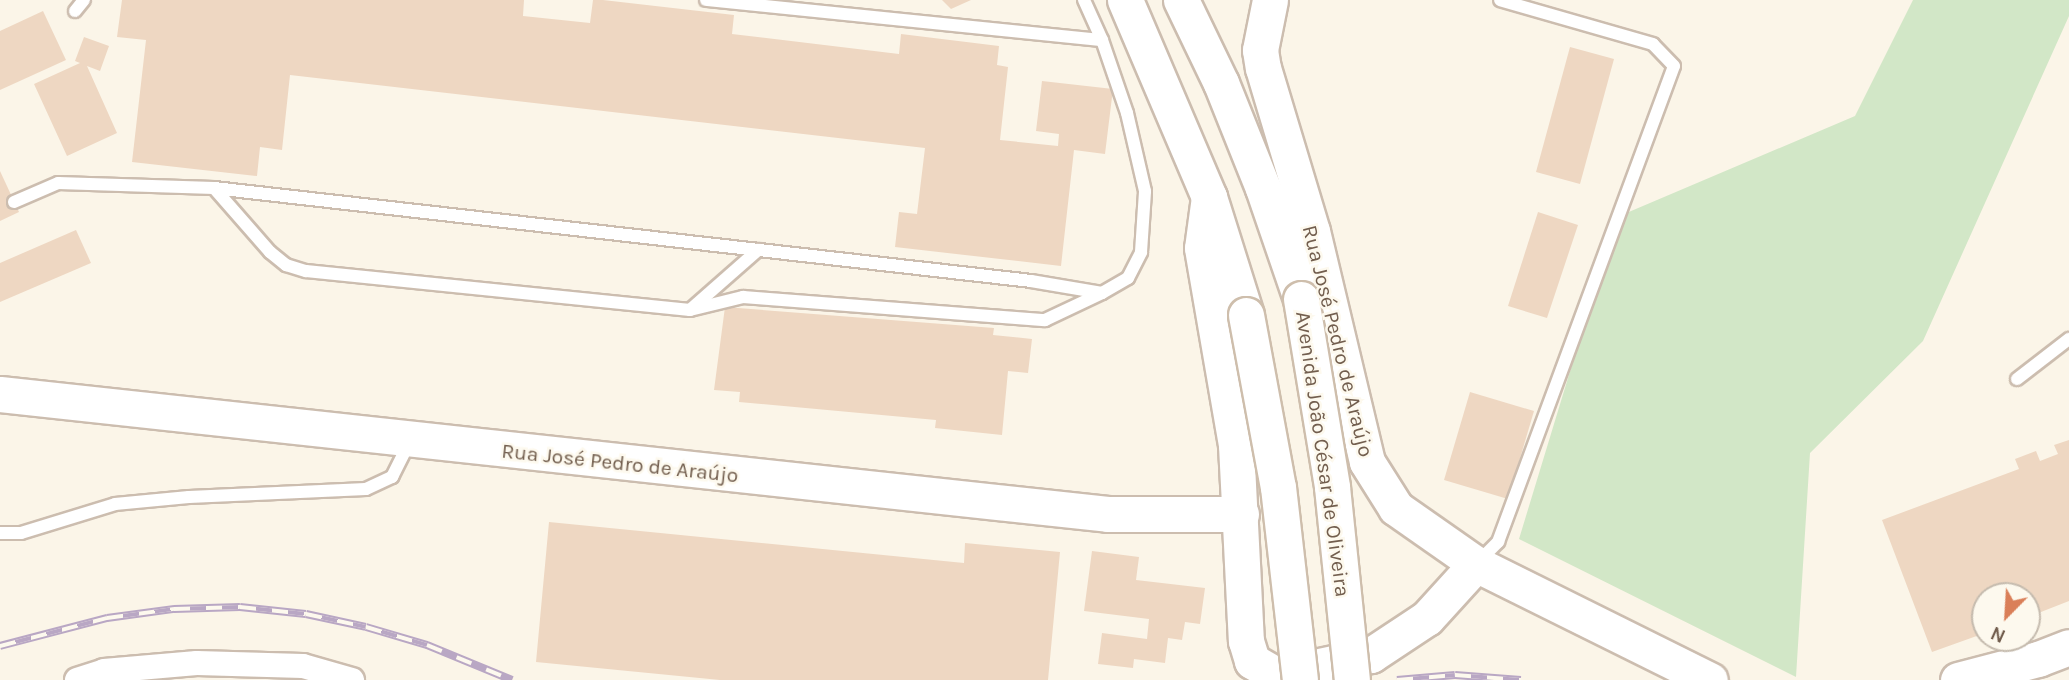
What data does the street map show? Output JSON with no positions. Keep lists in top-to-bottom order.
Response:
{
  "streets": {
    "street": ["Rua José Pedro de Araújo", "Avenida João César de Oliveira"]
  },
  "north": "bottom left"
}
